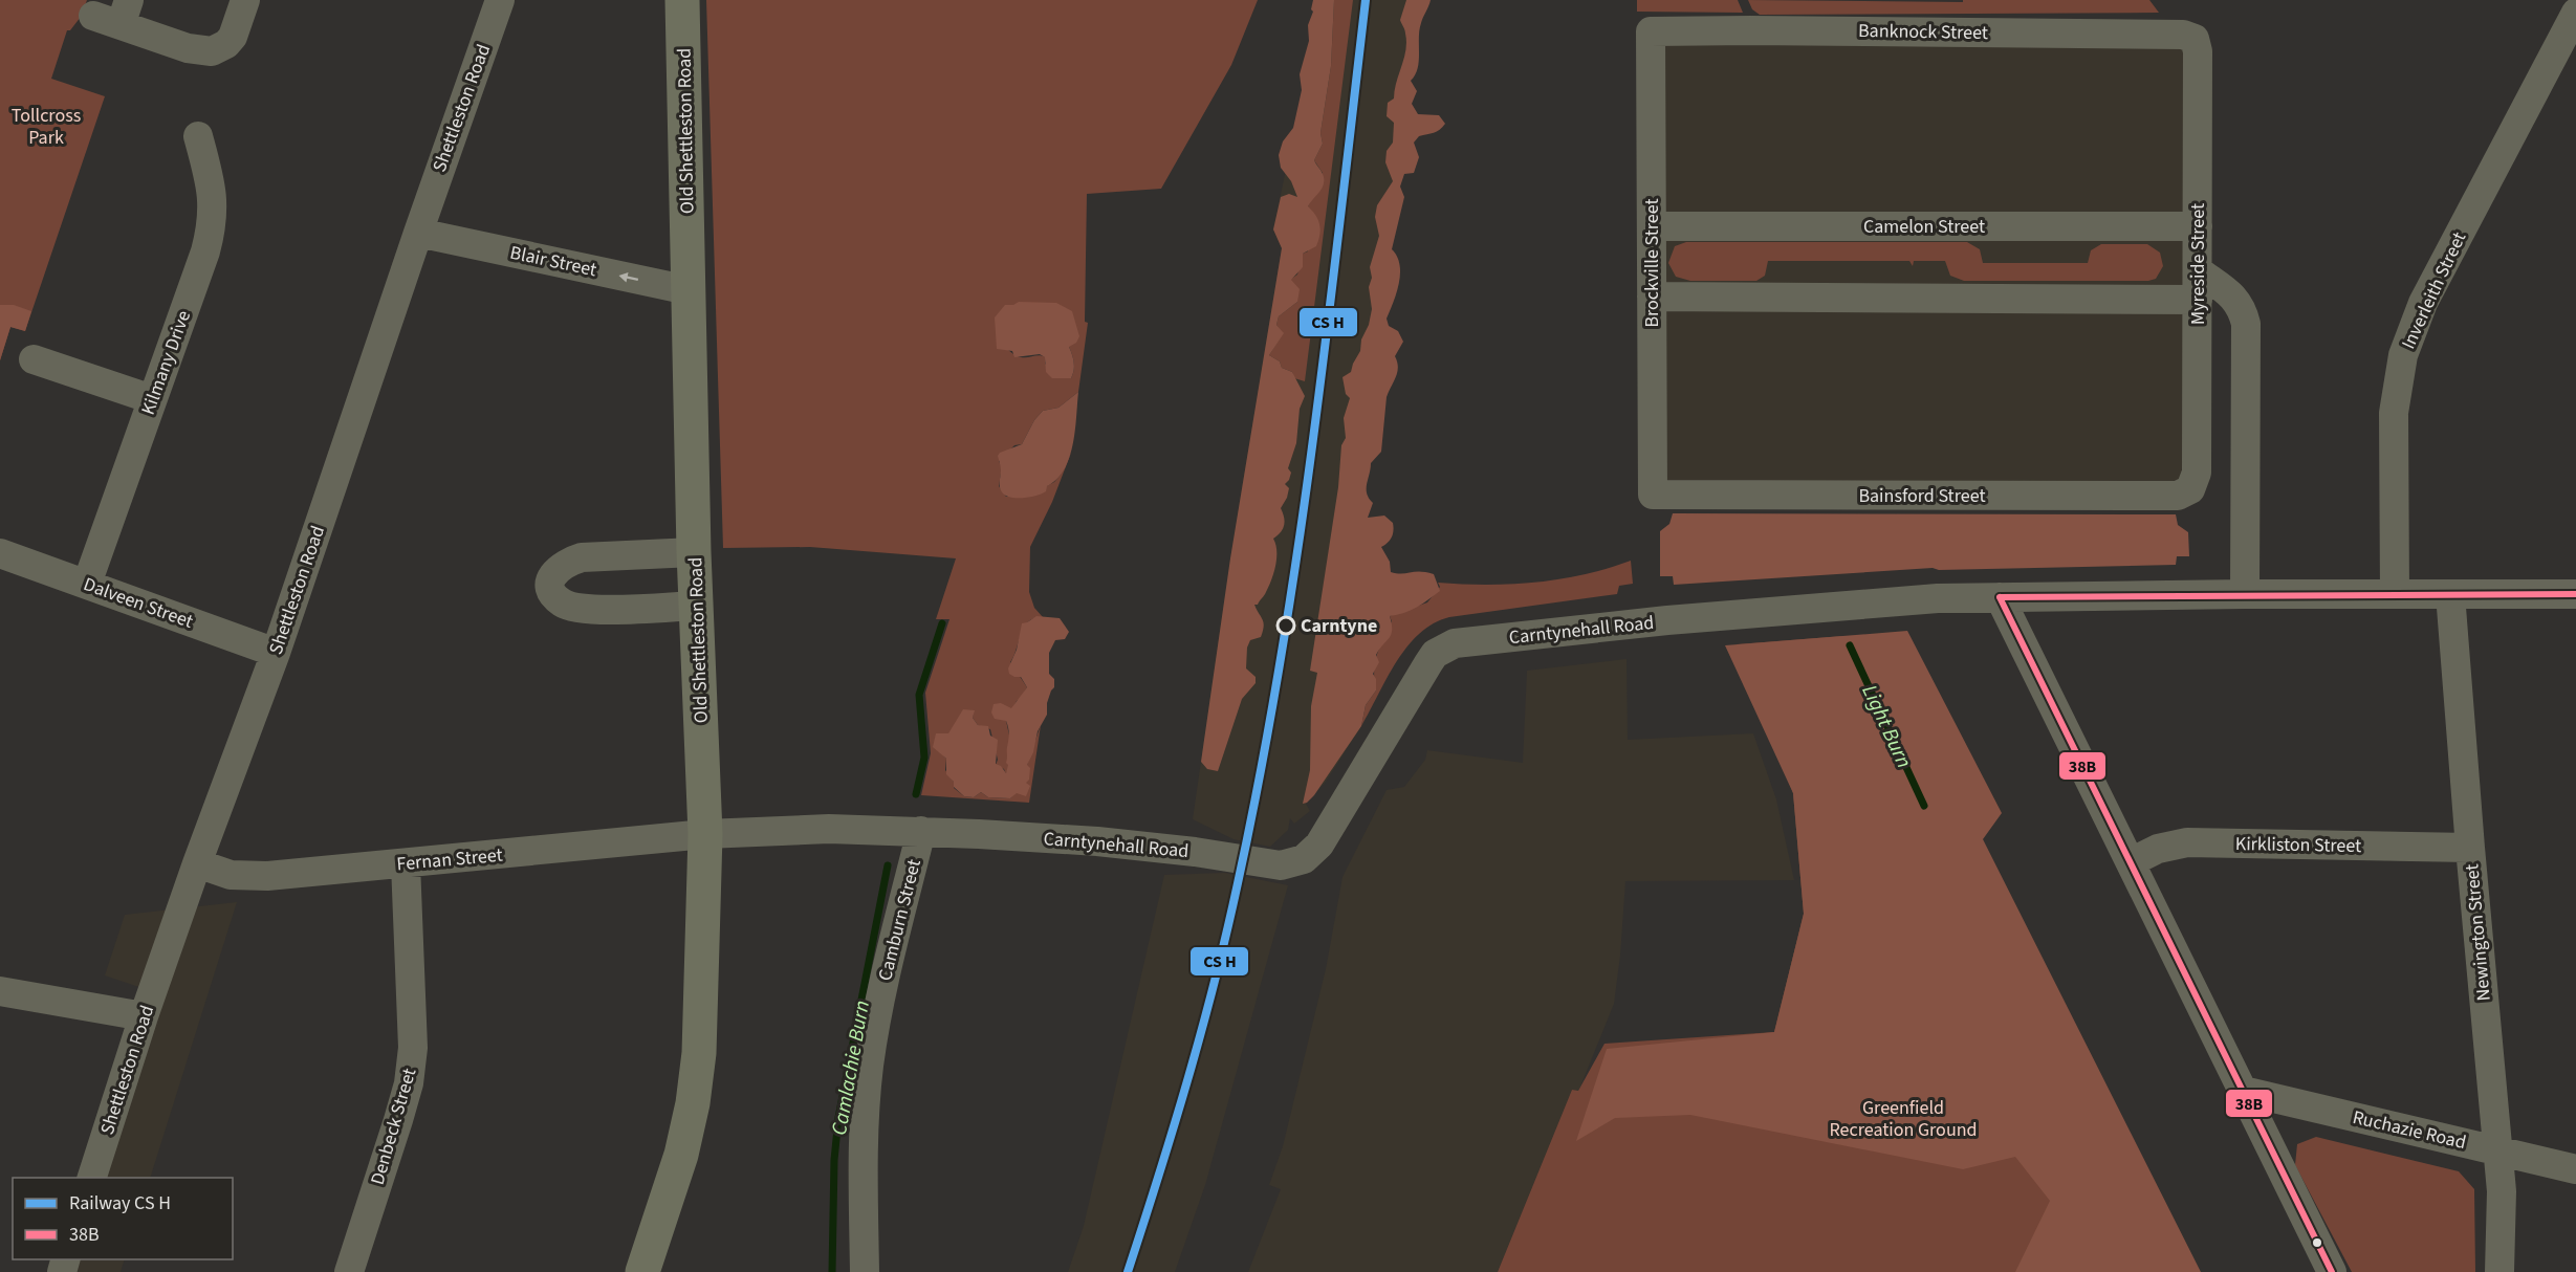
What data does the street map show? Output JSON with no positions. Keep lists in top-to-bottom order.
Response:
{
  "streets": {
    "main road": ["Old Shettleston Road"],
    "street": [
      "Banknock Street",
      "Shettleston Road",
      "Camelon Street",
      "Blair Street",
      "Brockville Street",
      "Myreside Street",
      "Inverleith Street",
      "Kilmany Drive",
      "Bainsford Street",
      "Dalveen Street",
      "Carntynehall Road",
      "Kirkliston Street",
      "Fernan Street",
      "Camburn Street",
      "Newington Street",
      "Denbeck Street",
      "Ruchazie Road"
    ]
  },
  "crossings": [
    ["Banknock Street", "Brockville Street"],
    ["Banknock Street", "Myreside Street"],
    ["Shettleston Road", "Blair Street"],
    ["Shettleston Road", "Dalveen Street"],
    ["Shettleston Road", "Fernan Street"],
    ["Old Shettleston Road", "Blair Street"],
    ["Old Shettleston Road", "Carntynehall Road"],
    ["Old Shettleston Road", "Fernan Street"],
    ["Camelon Street", "Brockville Street"],
    ["Camelon Street", "Myreside Street"],
    ["Brockville Street", "Bainsford Street"],
    ["Myreside Street", "Bainsford Street"],
    ["Inverleith Street", "Carntynehall Road"],
    ["Kilmany Drive", "Dalveen Street"],
    ["Carntynehall Road", "Fernan Street"],
    ["Carntynehall Road", "Camburn Street"],
    ["Carntynehall Road", "Newington Street"],
    ["Kirkliston Street", "Newington Street"],
    ["Fernan Street", "Denbeck Street"],
    ["Newington Street", "Ruchazie Road"]
  ],
  "one_way": ["Blair Street"],
  "water": ["Light Burn", "Camlachie Burn"],
  "parks": ["Tollcross Park", "Greenfield Recreation Ground"],
  "places": ["Carntyne"],
  "lines": ["transit line 38B"],
  "legend": ["Railway CS H", "38B"]
}
